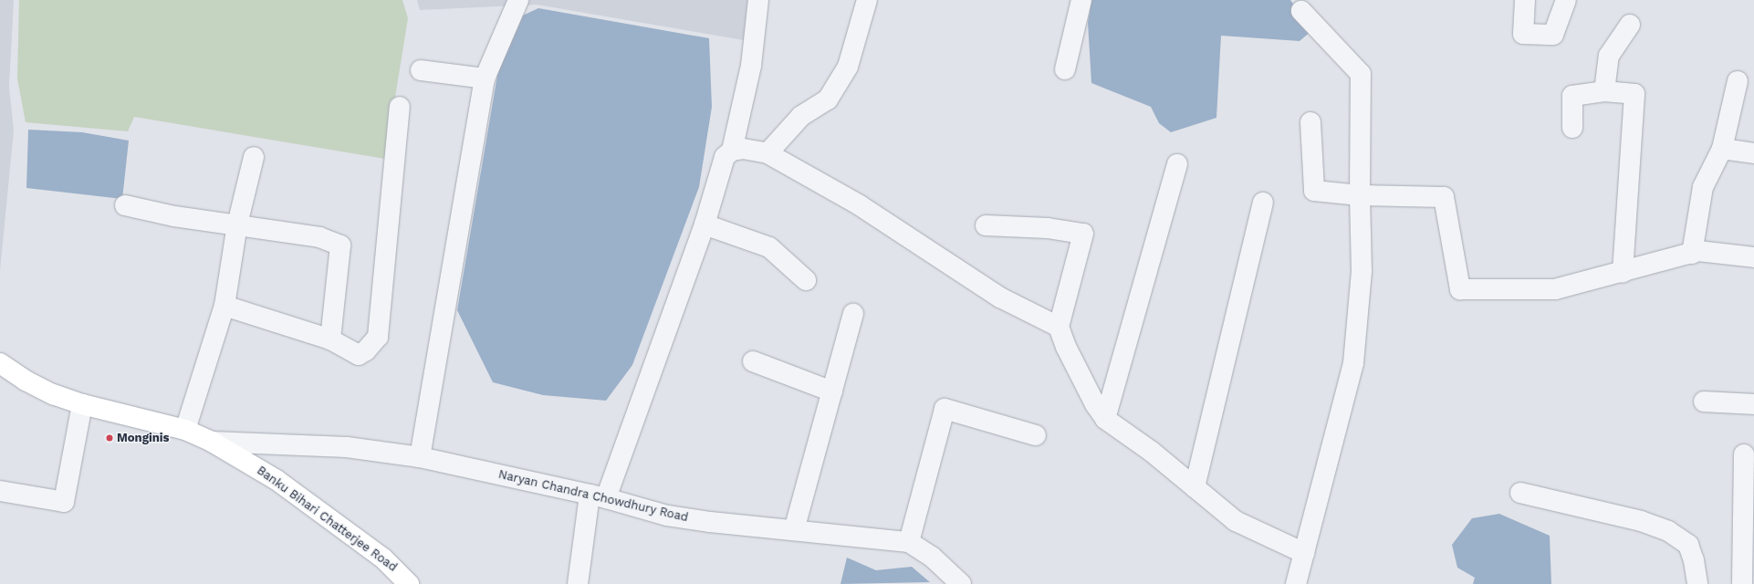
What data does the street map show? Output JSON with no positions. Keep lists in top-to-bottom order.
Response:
{
  "streets": {
    "main road": ["Banku Bihari Chatterjee Road"],
    "street": ["Naryan Chandra Chowdhury Road"]
  },
  "crossings": [
    ["Naryan Chandra Chowdhury Road", "Banku Bihari Chatterjee Road"]
  ],
  "places": ["Monginis"]
}
